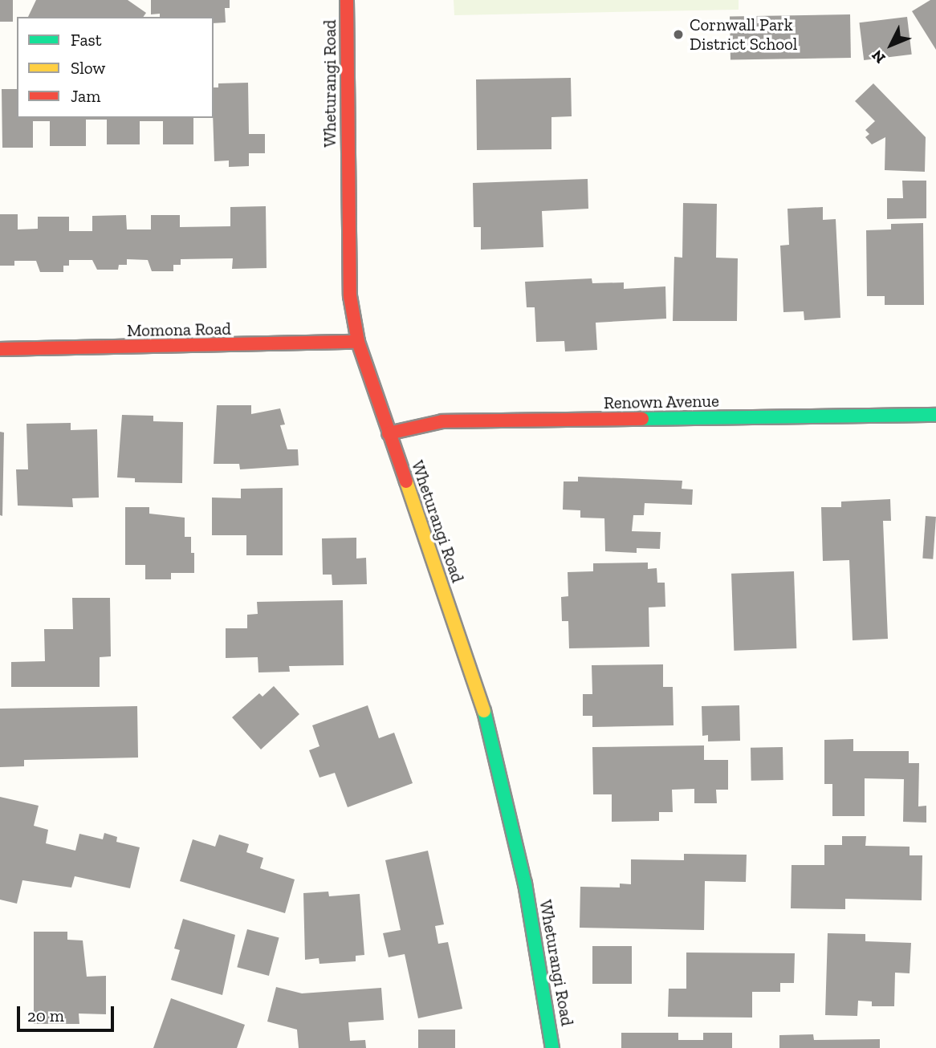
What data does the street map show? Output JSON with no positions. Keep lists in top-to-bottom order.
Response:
{
  "streets": {
    "street": ["Wheturangi Road", "Momona Road", "Renown Avenue"]
  },
  "crossings": [
    ["Wheturangi Road", "Momona Road"],
    ["Wheturangi Road", "Renown Avenue"]
  ],
  "places": ["Cornwall Park District School"],
  "legend": ["Fast", "Slow", "Jam"],
  "scale_bar": "20 m",
  "north": "bottom left"
}
